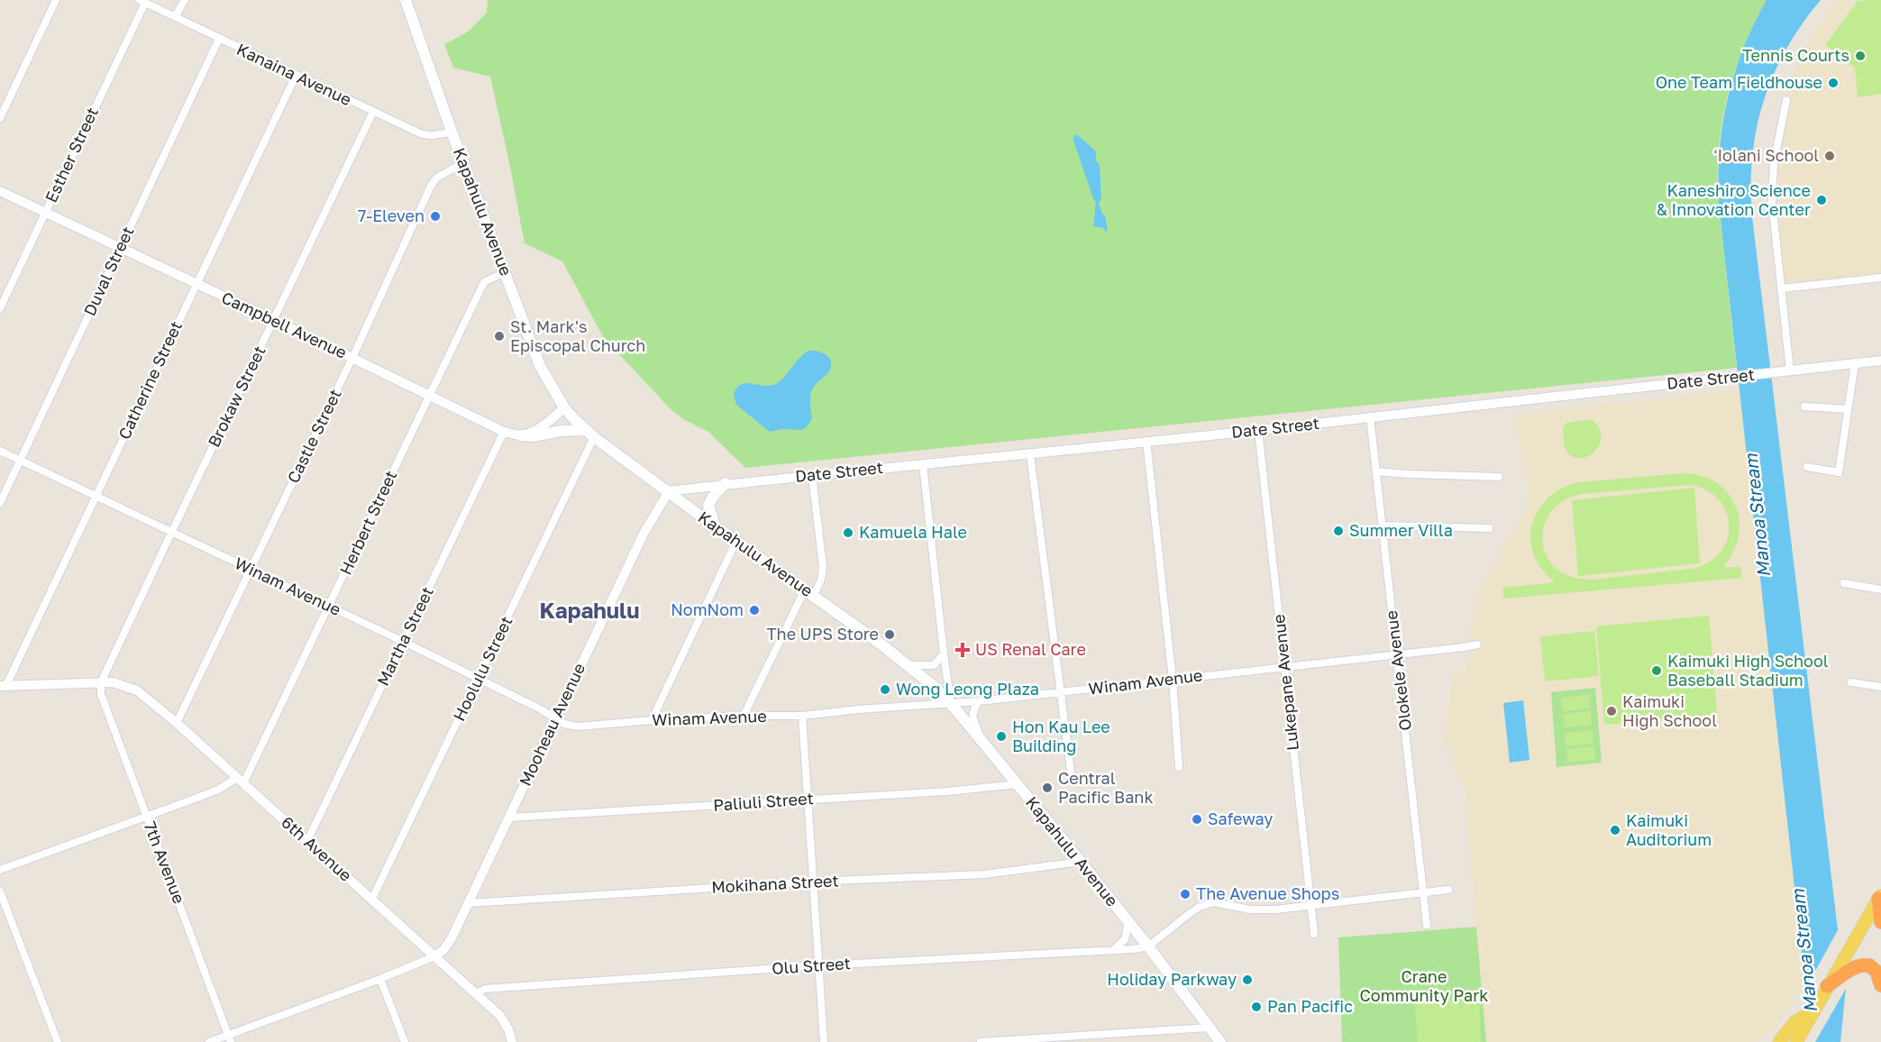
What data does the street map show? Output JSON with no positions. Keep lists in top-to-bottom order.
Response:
{
  "streets": {
    "main road": ["Kapahulu Avenue"],
    "street": [
      "Kanaina Avenue",
      "Esther Street",
      "Duval Street",
      "Campbell Avenue",
      "Date Street",
      "Catherine Street",
      "Brokaw Street",
      "Castle Street",
      "Herbert Street",
      "Winam Avenue",
      "Martha Street",
      "Hoolulu Street",
      "Olokele Avenue",
      "Lukepane Avenue",
      "Mooheau Avenue",
      "Paliuli Street",
      "6th Avenue",
      "7th Avenue",
      "Mokihana Street",
      "Olu Street"
    ]
  },
  "crossings": [
    ["Kanaina Avenue", "Esther Street"],
    ["Kanaina Avenue", "Kapahulu Avenue"],
    ["Kanaina Avenue", "Duval Street"],
    ["Kanaina Avenue", "Catherine Street"],
    ["Kanaina Avenue", "Brokaw Street"],
    ["Esther Street", "Campbell Avenue"],
    ["Kapahulu Avenue", "Date Street"],
    ["Kapahulu Avenue", "Castle Street"],
    ["Kapahulu Avenue", "Herbert Street"],
    ["Kapahulu Avenue", "Winam Avenue"],
    ["Kapahulu Avenue", "Hoolulu Street"],
    ["Kapahulu Avenue", "Mooheau Avenue"],
    ["Kapahulu Avenue", "Paliuli Street"],
    ["Kapahulu Avenue", "Mokihana Street"],
    ["Kapahulu Avenue", "Olu Street"],
    ["Duval Street", "Campbell Avenue"],
    ["Duval Street", "Winam Avenue"],
    ["Campbell Avenue", "Catherine Street"],
    ["Campbell Avenue", "Brokaw Street"],
    ["Campbell Avenue", "Castle Street"],
    ["Campbell Avenue", "Herbert Street"],
    ["Campbell Avenue", "Martha Street"],
    ["Date Street", "Olokele Avenue"],
    ["Date Street", "Lukepane Avenue"],
    ["Date Street", "Mooheau Avenue"],
    ["Catherine Street", "Winam Avenue"],
    ["Catherine Street", "6th Avenue"],
    ["Brokaw Street", "Winam Avenue"],
    ["Brokaw Street", "6th Avenue"],
    ["Brokaw Street", "7th Avenue"],
    ["Castle Street", "Winam Avenue"],
    ["Castle Street", "6th Avenue"],
    ["Herbert Street", "Winam Avenue"],
    ["Herbert Street", "6th Avenue"],
    ["Winam Avenue", "Martha Street"],
    ["Winam Avenue", "Hoolulu Street"],
    ["Winam Avenue", "Olokele Avenue"],
    ["Winam Avenue", "Lukepane Avenue"],
    ["Winam Avenue", "Mooheau Avenue"],
    ["Martha Street", "6th Avenue"],
    ["Hoolulu Street", "6th Avenue"],
    ["Mooheau Avenue", "Paliuli Street"],
    ["Mooheau Avenue", "6th Avenue"],
    ["Mooheau Avenue", "Mokihana Street"],
    ["6th Avenue", "7th Avenue"],
    ["6th Avenue", "Olu Street"]
  ],
  "districts": ["Kapahulu"],
  "water": ["Manoa Stream"],
  "parks": ["Crane Community Park"],
  "places": {
    "other": [
      "Tennis Courts",
      "One Team Fieldhouse",
      "ʻIolani School",
      "Kaneshiro Science & Innovation Center",
      "7-Eleven",
      "St. Mark's Episcopal Church",
      "Summer Villa",
      "Kamuela Hale",
      "NomNom",
      "The UPS Store",
      "Kaimuki High School Baseball Stadium",
      "Wong Leong Plaza",
      "Kaimuki High School",
      "Hon Kau Lee Building",
      "Central Pacific Bank",
      "Safeway",
      "Kaimuki Auditorium",
      "The Avenue Shops",
      "Holiday Parkway",
      "Pan Pacific"
    ],
    "health": ["US Renal Care"]
  }
}
